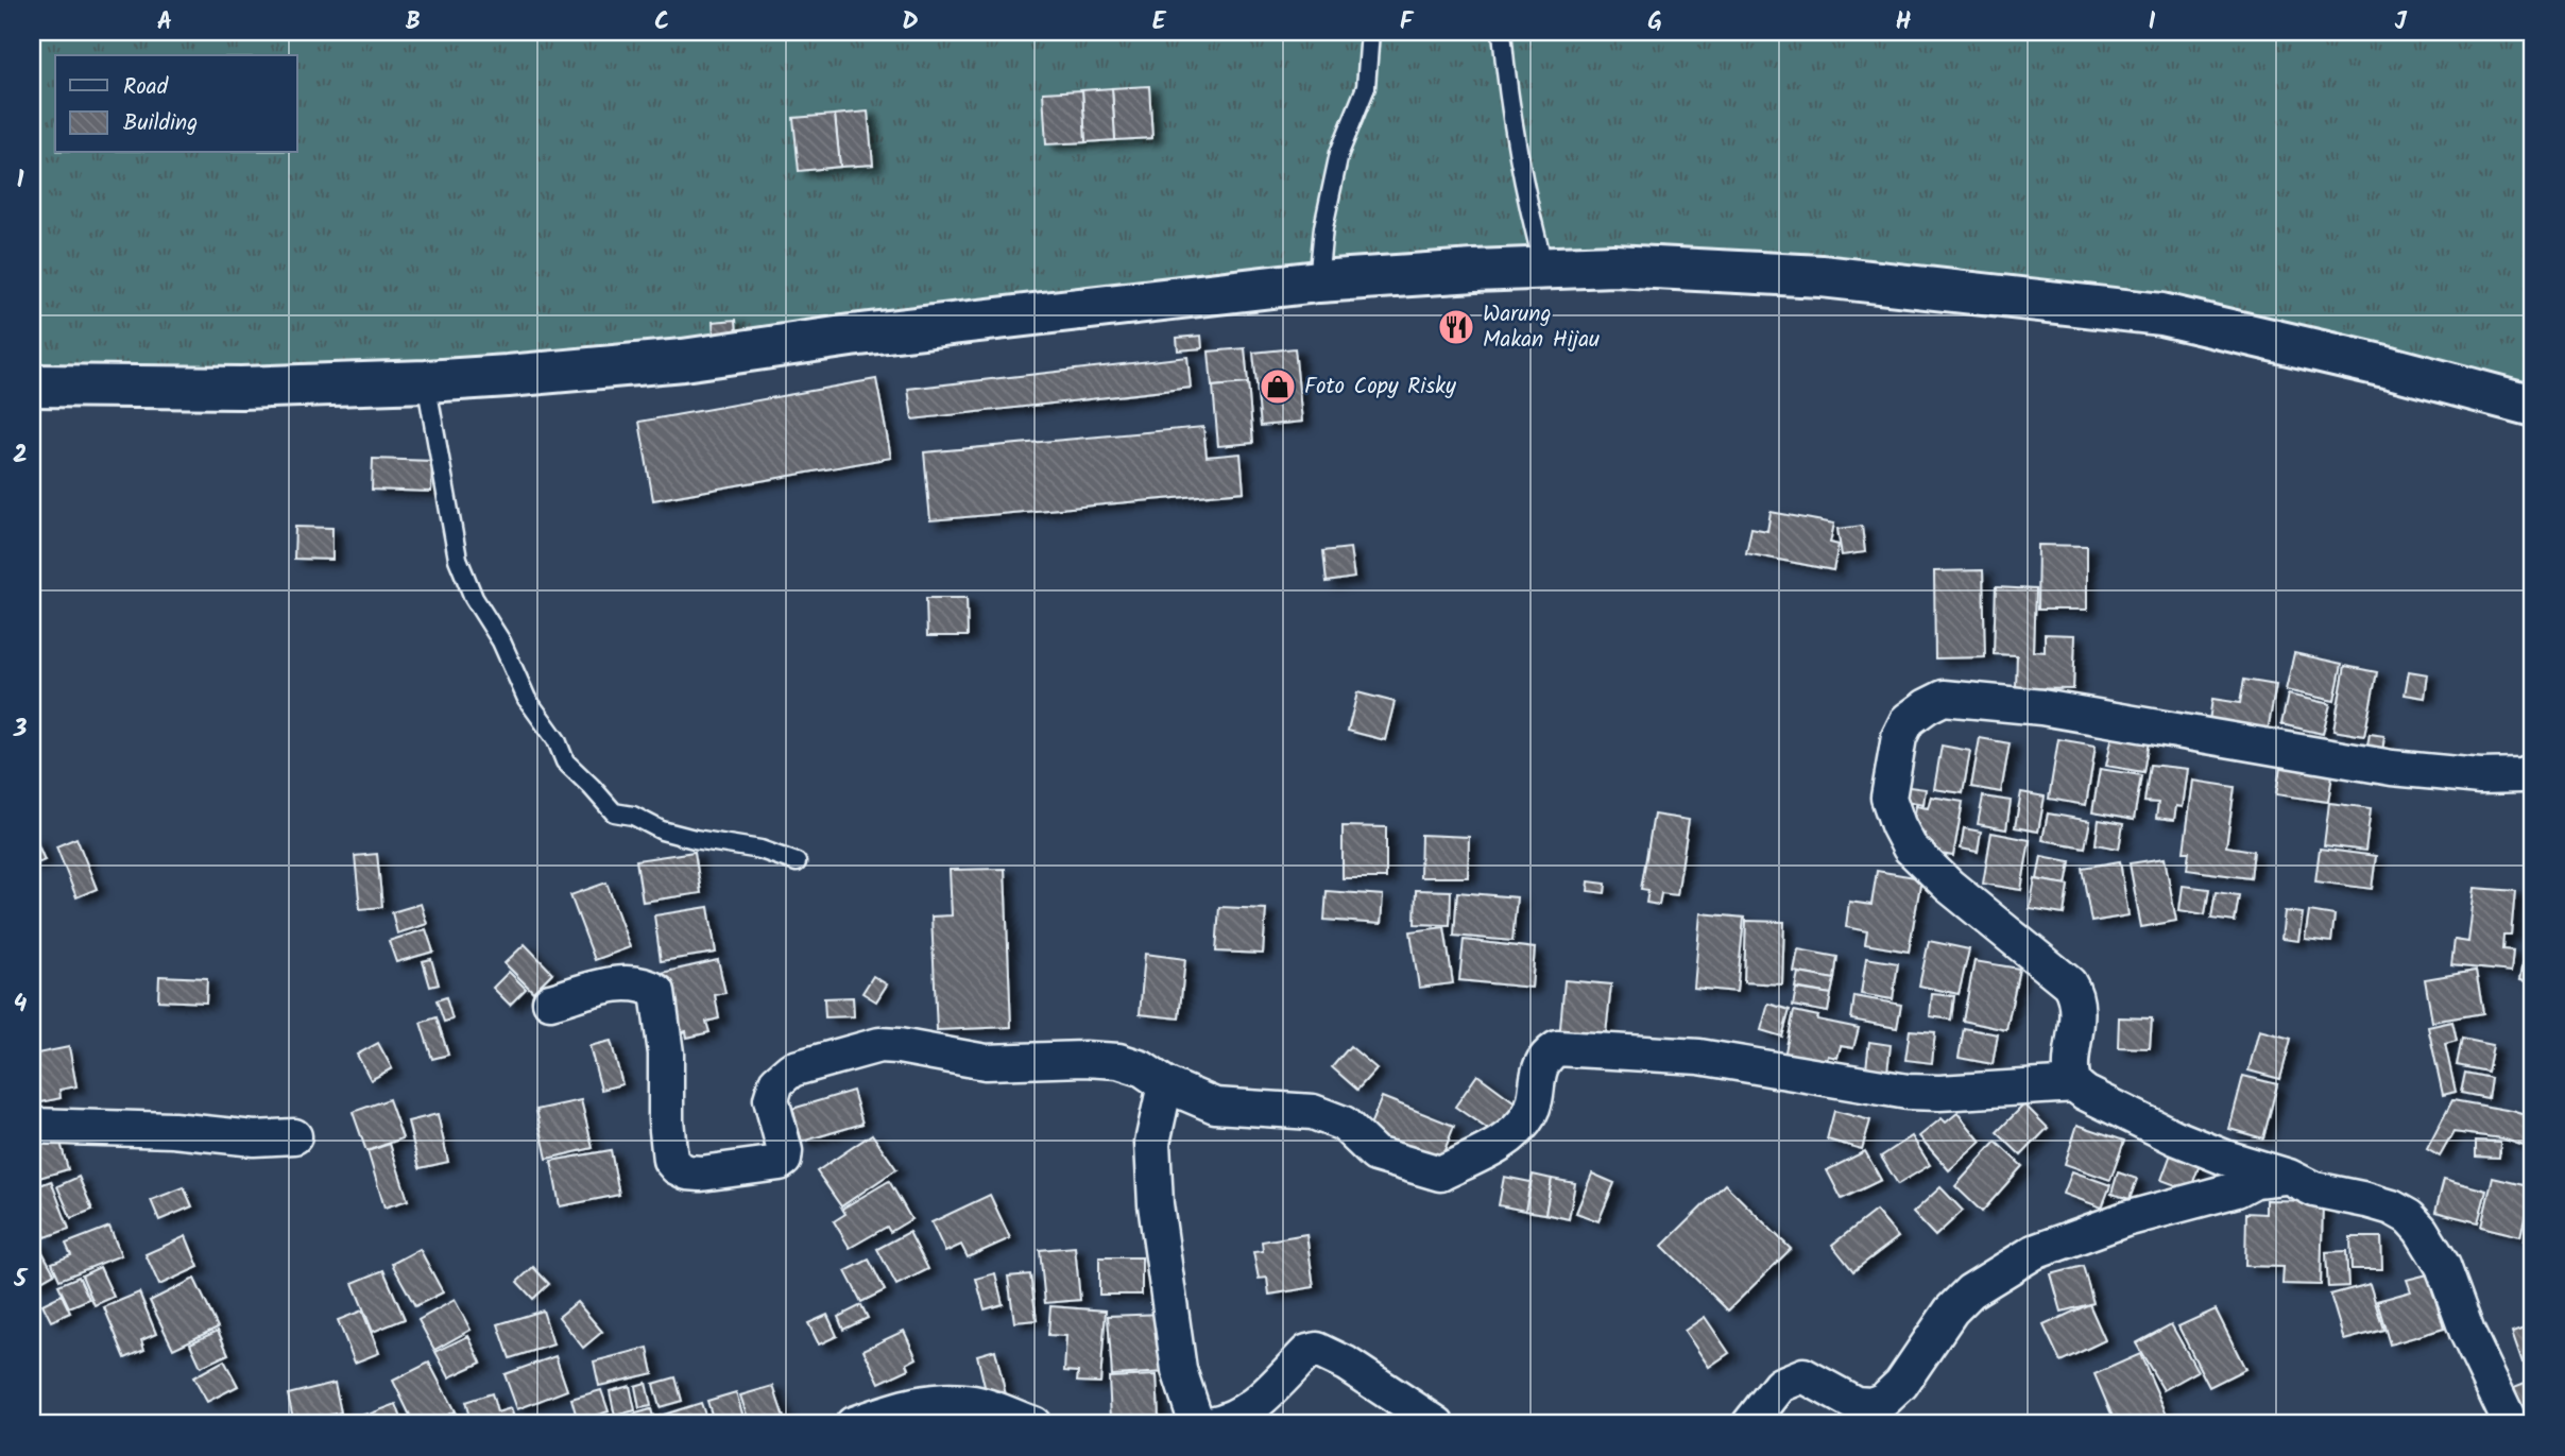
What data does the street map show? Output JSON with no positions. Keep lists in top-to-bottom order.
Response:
{
  "places": {
    "restaurant": ["Warung Makan Hijau"],
    "shop": ["Foto Copy Risky"]
  },
  "legend": ["Road", "Building"],
  "grid": {
    "columns": [
      "A",
      "B",
      "C",
      "D",
      "E",
      "F",
      "G",
      "H",
      "I",
      "J"
    ],
    "rows": [
      "1",
      "2",
      "3",
      "4",
      "5"
    ]
  }
}
